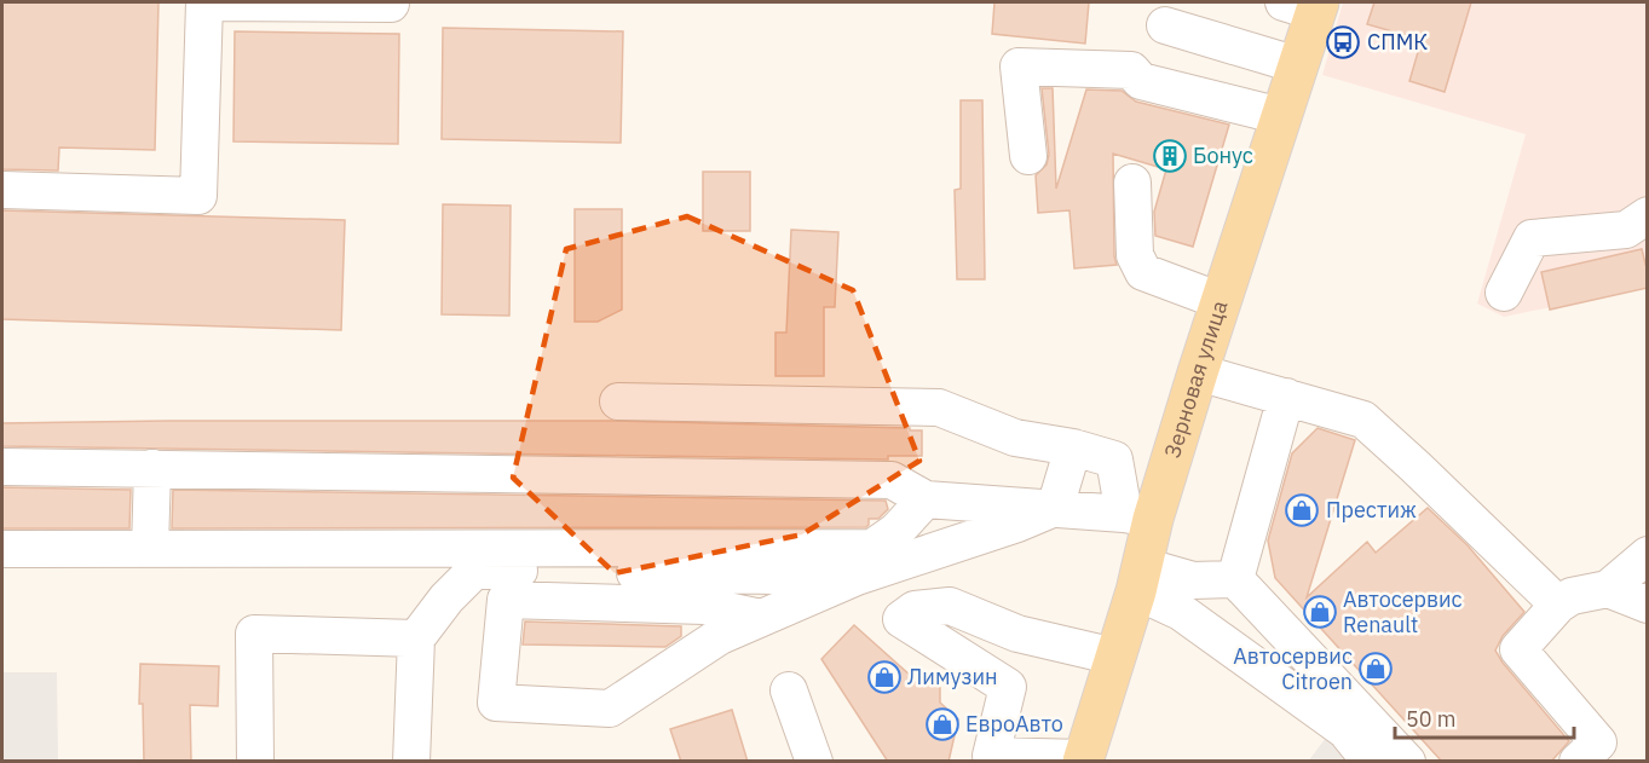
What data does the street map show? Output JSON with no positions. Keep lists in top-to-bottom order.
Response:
{
  "streets": {
    "main road": ["Зерновая улица"]
  },
  "places": {
    "bus stop": ["СПМК"],
    "building": ["Бонус"],
    "shop": [
      "Престиж",
      "Автосервис Renault",
      "Автосервис Citroen",
      "Лимузин",
      "ЕвроАвто"
    ]
  },
  "scale_bar": "50 m"
}
